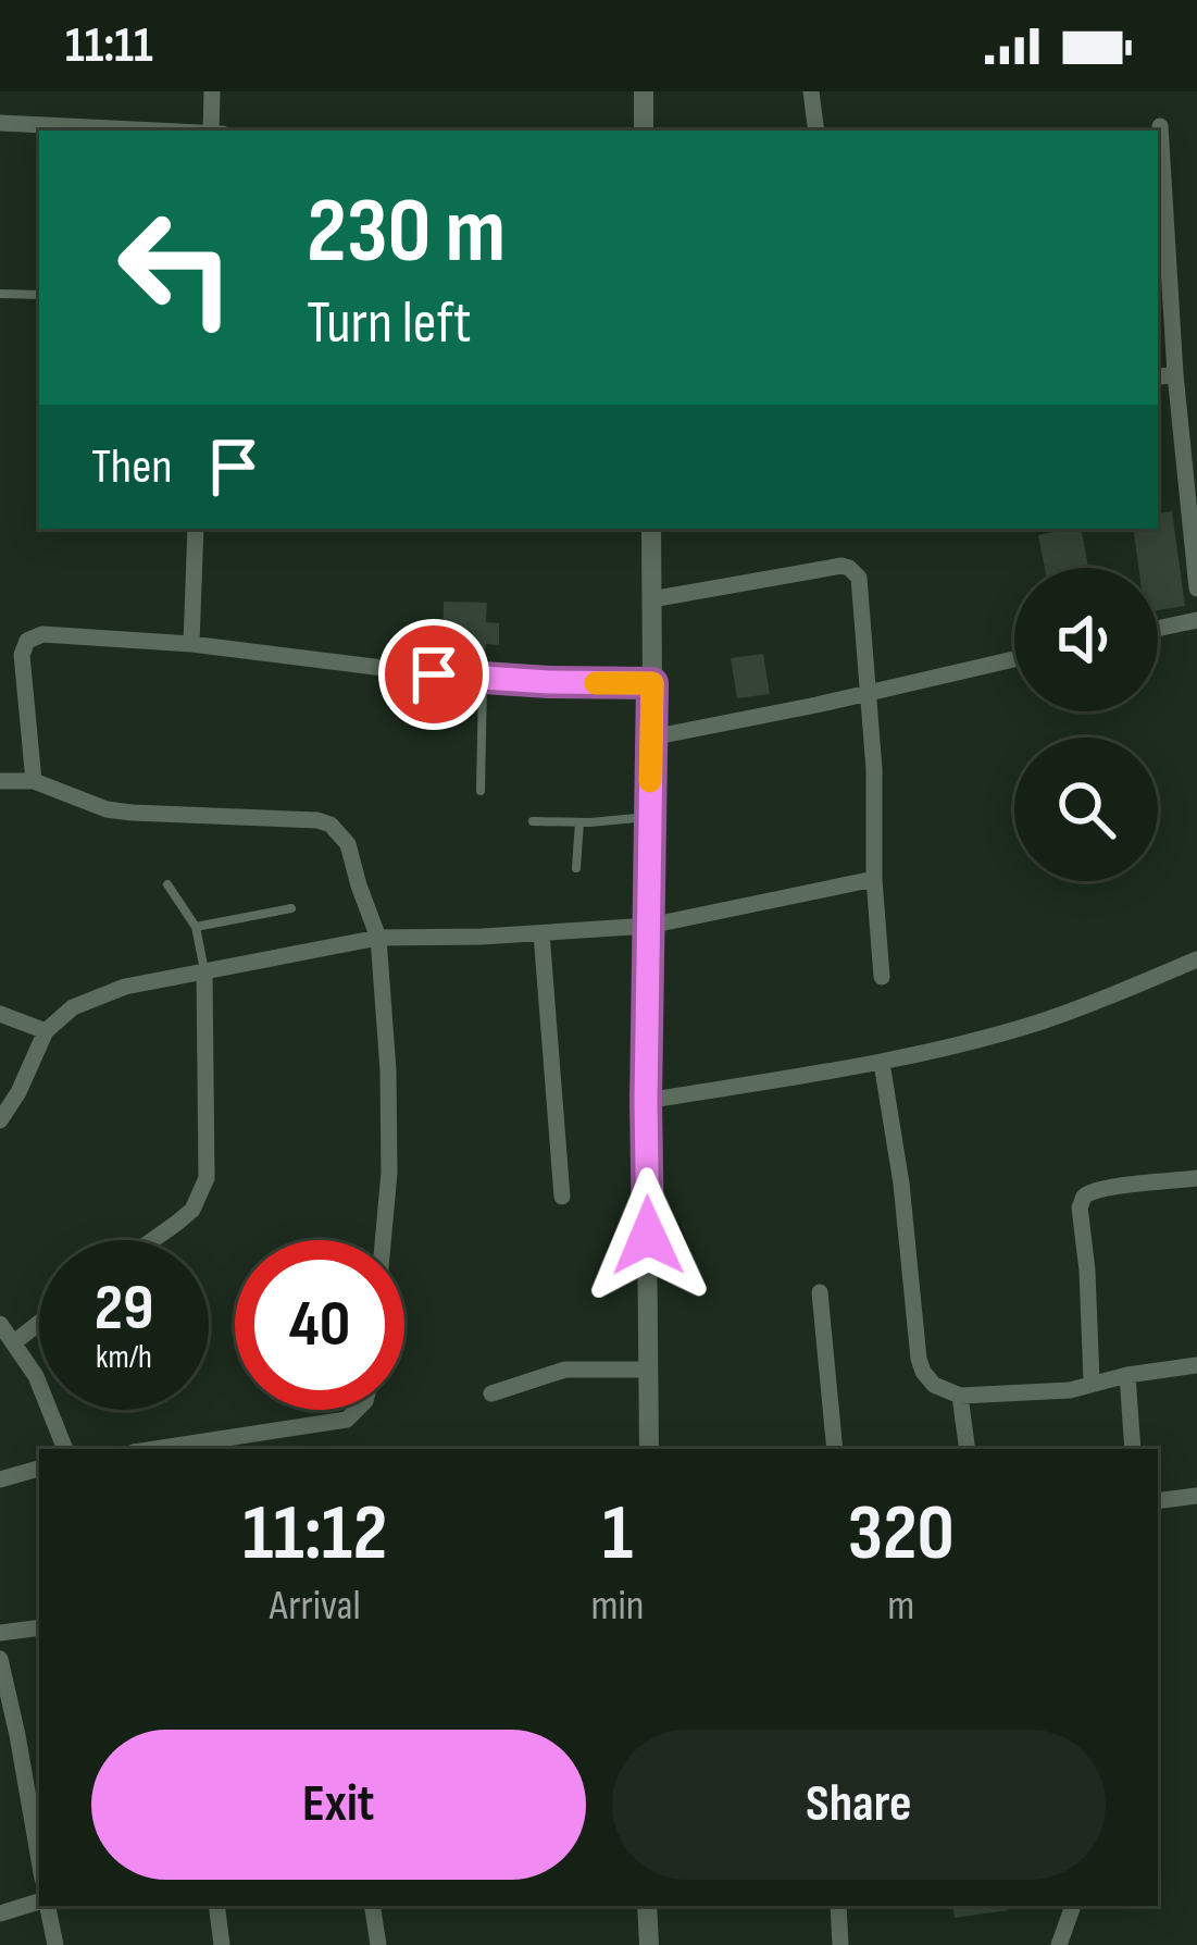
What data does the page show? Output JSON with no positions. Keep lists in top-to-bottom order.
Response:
{
  "page": {
    "status": "11:11",
    "turn": ["230 m", "Turn left"],
    "then": "Then",
    "speed": "29 km/h",
    "limit": "40",
    "eta": [
      "11:12",
      "Arrival",
      "1",
      "min",
      "320",
      "m"
    ],
    "buttons": ["Exit", "Share"]
  }
}
